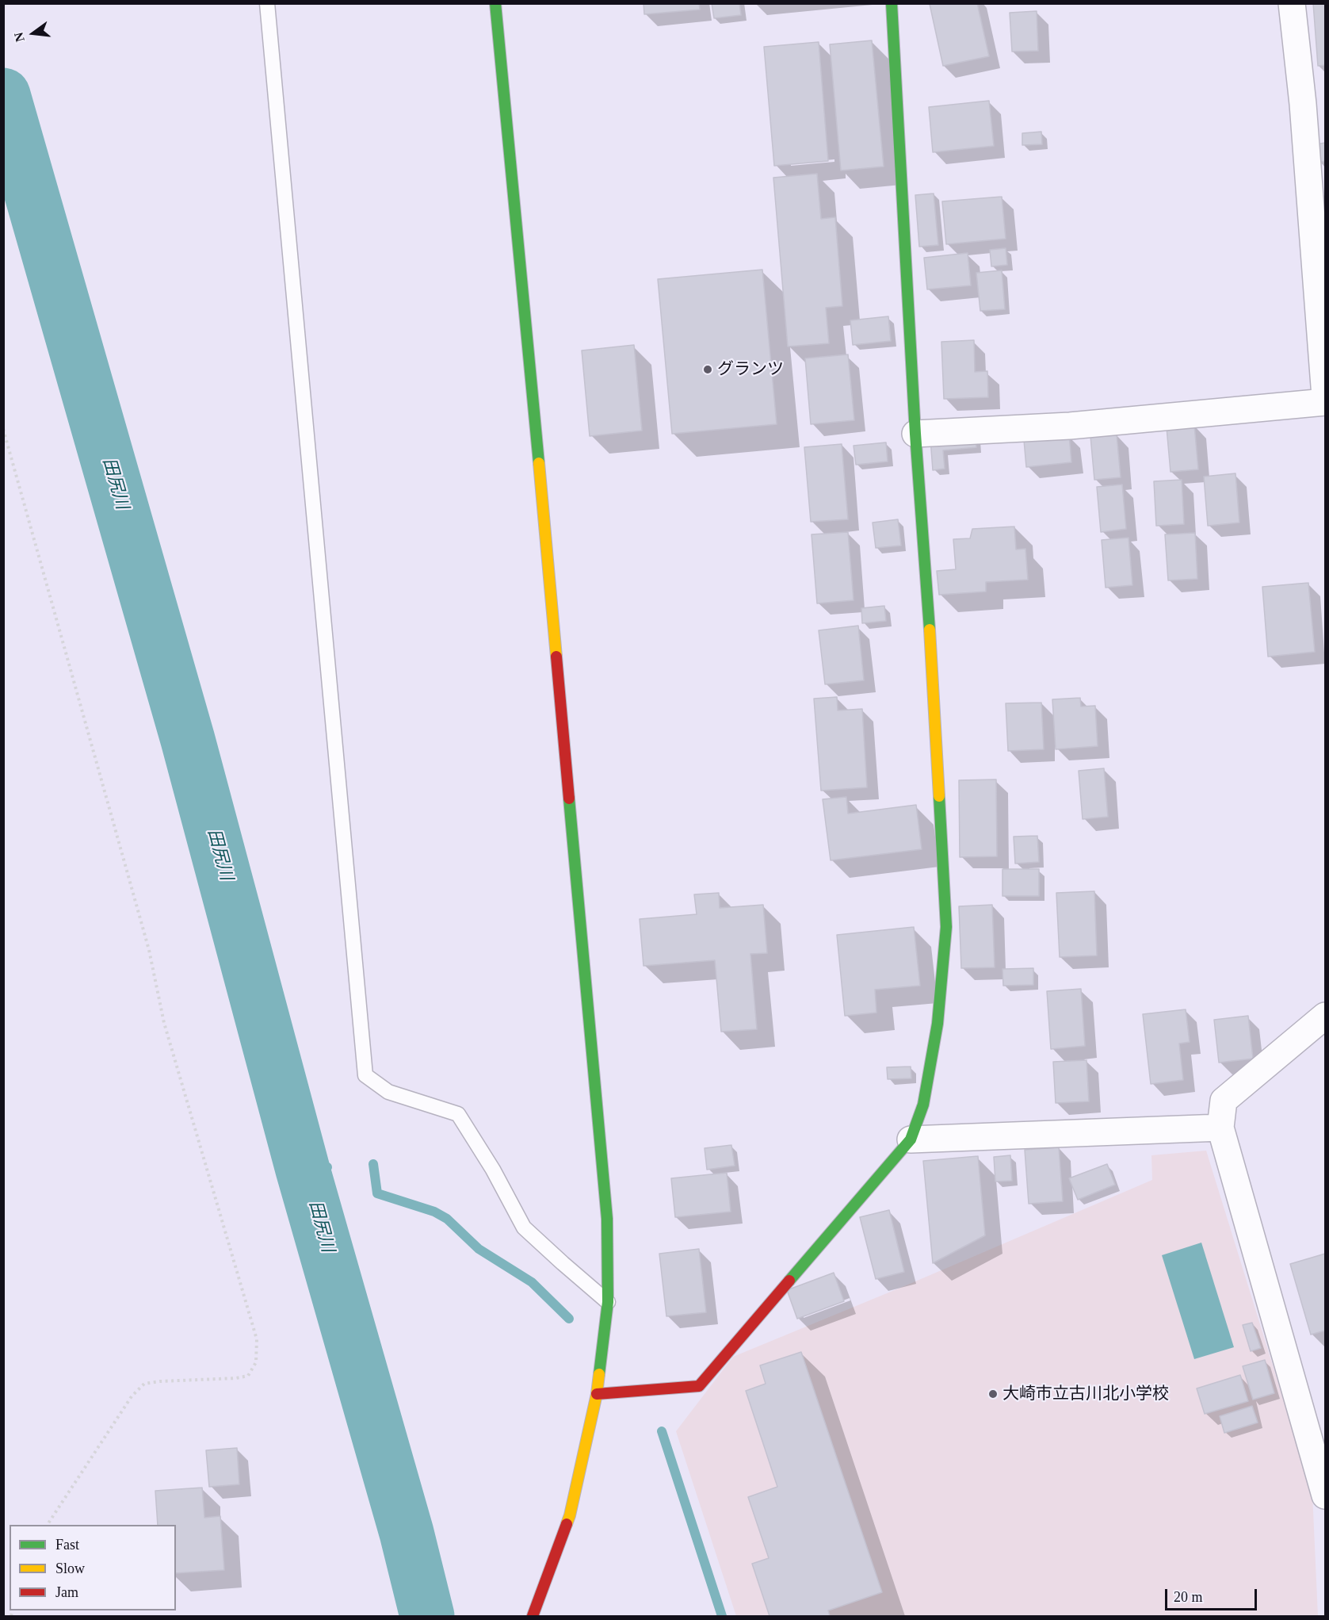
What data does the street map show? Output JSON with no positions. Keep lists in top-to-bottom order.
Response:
{
  "water": ["田尻川"],
  "places": ["グランツ", "大崎市立古川北小学校"],
  "legend": ["Fast", "Slow", "Jam"],
  "scale_bar": "20 m",
  "north": "left"
}
